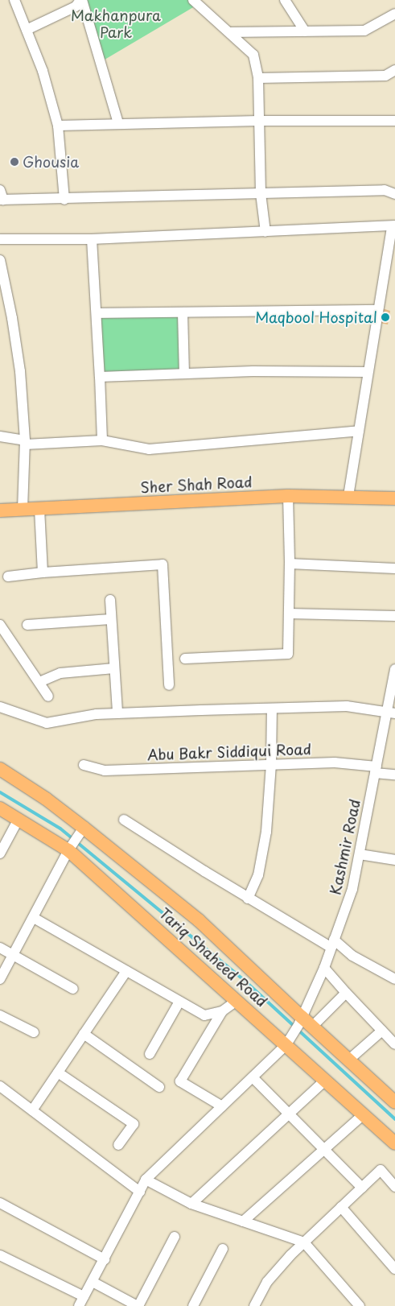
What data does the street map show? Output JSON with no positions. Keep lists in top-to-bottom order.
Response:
{
  "streets": {
    "main road": ["Sher Shah Road", "Tariq Shaheed Road"],
    "street": ["Abu Bakr Siddiqui Road", "Kashmir Road"]
  },
  "crossings": [
    ["Abu Bakr Siddiqui Road", "Kashmir Road"],
    ["Kashmir Road", "Tariq Shaheed Road"]
  ],
  "parks": ["Makhanpura Park"],
  "places": ["Ghousia", "Maqbool Hospital"]
}
